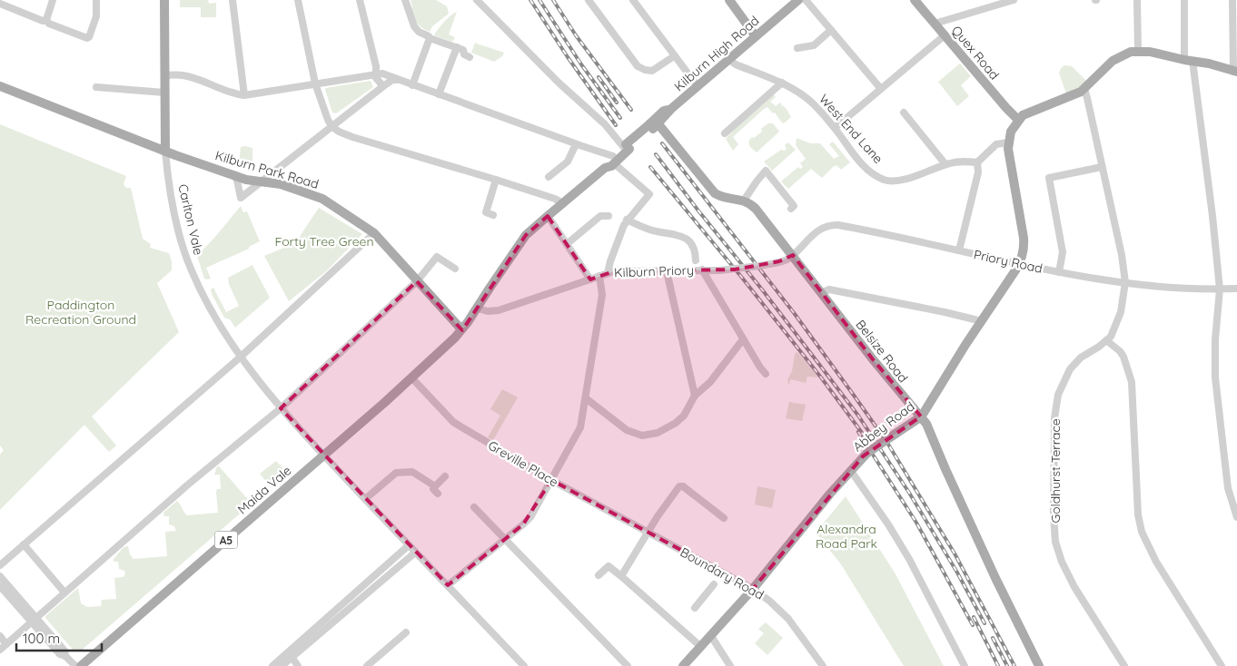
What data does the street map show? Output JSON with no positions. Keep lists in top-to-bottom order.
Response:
{
  "streets": {
    "main road": [
      "Quex Road",
      "Kilburn High Road",
      "Kilburn Park Road",
      "Carlton Vale",
      "Belsize Road",
      "Abbey Road",
      "Maida Vale",
      "A5"
    ],
    "street": [
      "West End Lane",
      "Priory Road",
      "Kilburn Priory",
      "Greville Place",
      "Goldhurst Terrace",
      "Boundary Road"
    ]
  },
  "crossings": [
    ["Quex Road", "Abbey Road"],
    ["Kilburn High Road", "West End Lane"],
    ["Kilburn High Road", "Kilburn Park Road"],
    ["Kilburn High Road", "Kilburn Priory"],
    ["Kilburn High Road", "Maida Vale"],
    ["Kilburn Park Road", "Carlton Vale"],
    ["Kilburn Park Road", "Maida Vale"],
    ["Carlton Vale", "Maida Vale"],
    ["Priory Road", "Kilburn Priory"],
    ["Priory Road", "Belsize Road"],
    ["Priory Road", "Abbey Road"],
    ["Priory Road", "Goldhurst Terrace"],
    ["Kilburn Priory", "Belsize Road"],
    ["Belsize Road", "Abbey Road"],
    ["Abbey Road", "Boundary Road"],
    ["Greville Place", "Maida Vale"],
    ["Greville Place", "Boundary Road"]
  ],
  "parks": ["Forty Tree Green", "Paddington Recreation Ground", "Alexandra Road Park"],
  "scale_bar": "100 m"
}
